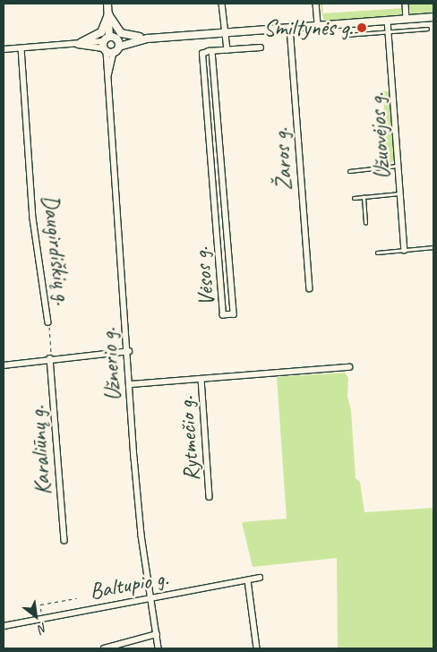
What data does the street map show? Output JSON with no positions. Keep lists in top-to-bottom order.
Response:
{
  "streets": {
    "main road": ["Užnerio g."],
    "street": [
      "Užuovėjos g.",
      "Žaros g.",
      "Daugirdiškių g.",
      "Vėsos g.",
      "Rytmečio g.",
      "Karaliūnų g.",
      "Baltupio g."
    ]
  },
  "crossings": [
    ["Užnerio g.", "Baltupio g."]
  ],
  "places": ["Smiltynės g."],
  "north": "bottom right"
}
